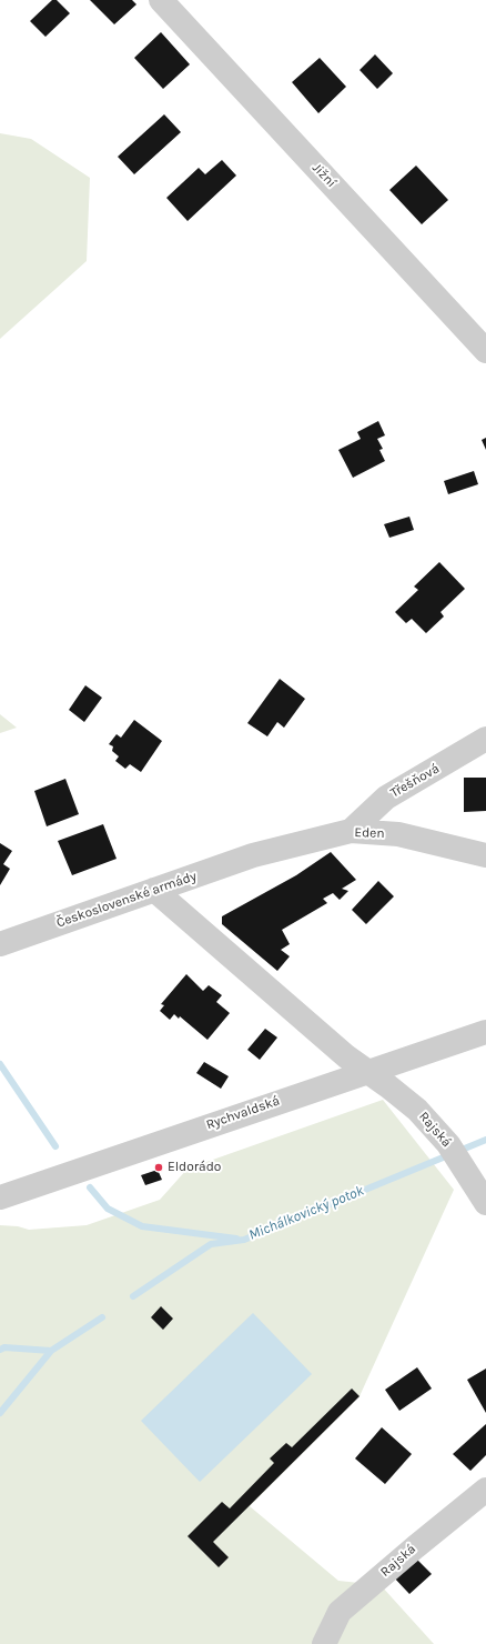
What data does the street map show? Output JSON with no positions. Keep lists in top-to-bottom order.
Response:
{
  "streets": {
    "street": [
      "Jižní",
      "Třešňová",
      "Eden",
      "Československé armády",
      "Rychvaldská",
      "Rajská"
    ]
  },
  "crossings": [
    ["Třešňová", "Eden"],
    ["Eden", "Československé armády"],
    ["Československé armády", "Rajská"],
    ["Rychvaldská", "Rajská"]
  ],
  "water": ["Michálkovický potok"],
  "places": ["Eldorádo"]
}
